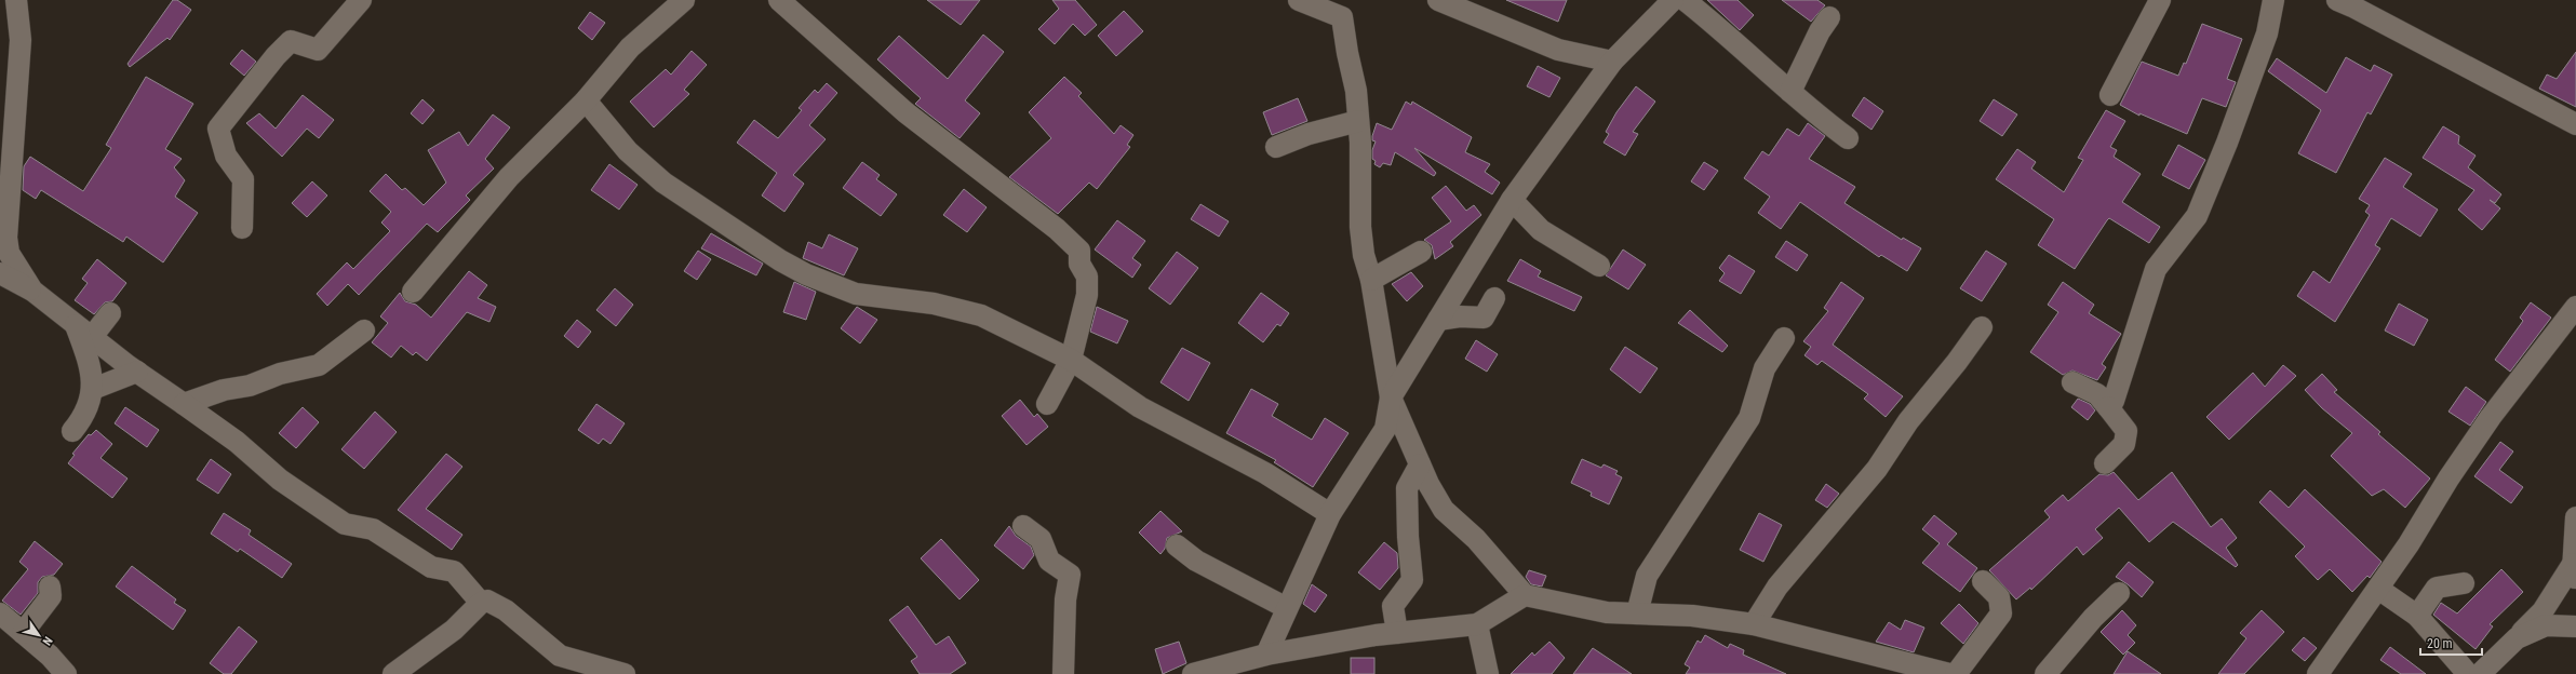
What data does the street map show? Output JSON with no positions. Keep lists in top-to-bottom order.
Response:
{
  "scale_bar": "20 m",
  "north": "bottom right"
}
